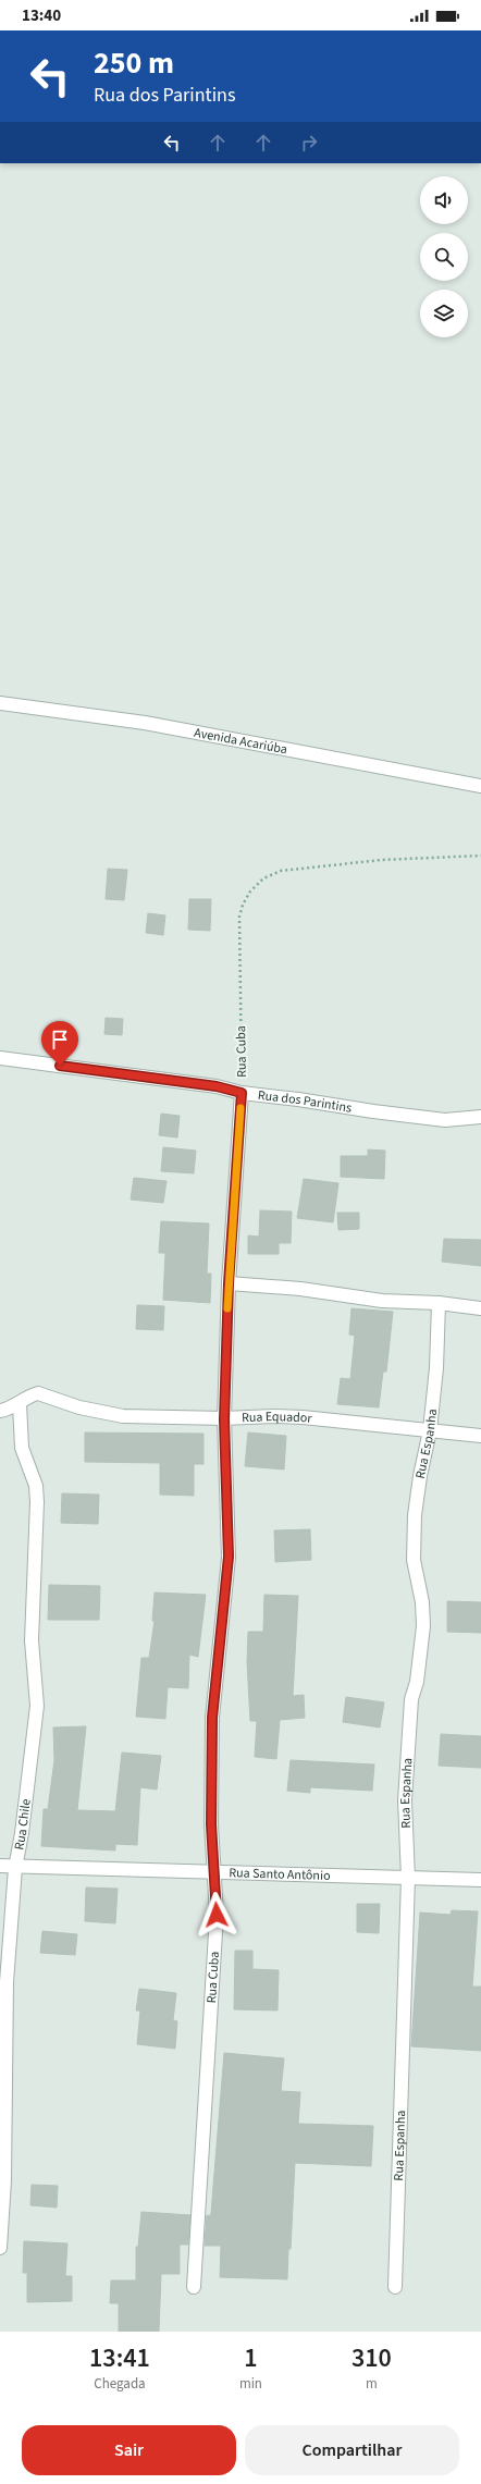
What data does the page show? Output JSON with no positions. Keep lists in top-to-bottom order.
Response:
{
  "streets": {
    "street": [
      "Avenida Acariúba",
      "Rua Cuba",
      "Rua dos Parintins",
      "Rua Equador",
      "Rua Espanha",
      "Rua Chile",
      "Rua Santo Antônio"
    ]
  },
  "crossings": [
    ["Rua Cuba", "Rua dos Parintins"],
    ["Rua Cuba", "Rua Equador"],
    ["Rua Cuba", "Rua Santo Antônio"],
    ["Rua Equador", "Rua Espanha"],
    ["Rua Equador", "Rua Chile"],
    ["Rua Espanha", "Rua Santo Antônio"],
    ["Rua Chile", "Rua Santo Antônio"]
  ],
  "page": {
    "status": "13:40",
    "turn": ["250 m", "Rua dos Parintins"],
    "eta": [
      "13:41",
      "Chegada",
      "1",
      "min",
      "310",
      "m"
    ],
    "buttons": ["Sair", "Compartilhar"]
  }
}
